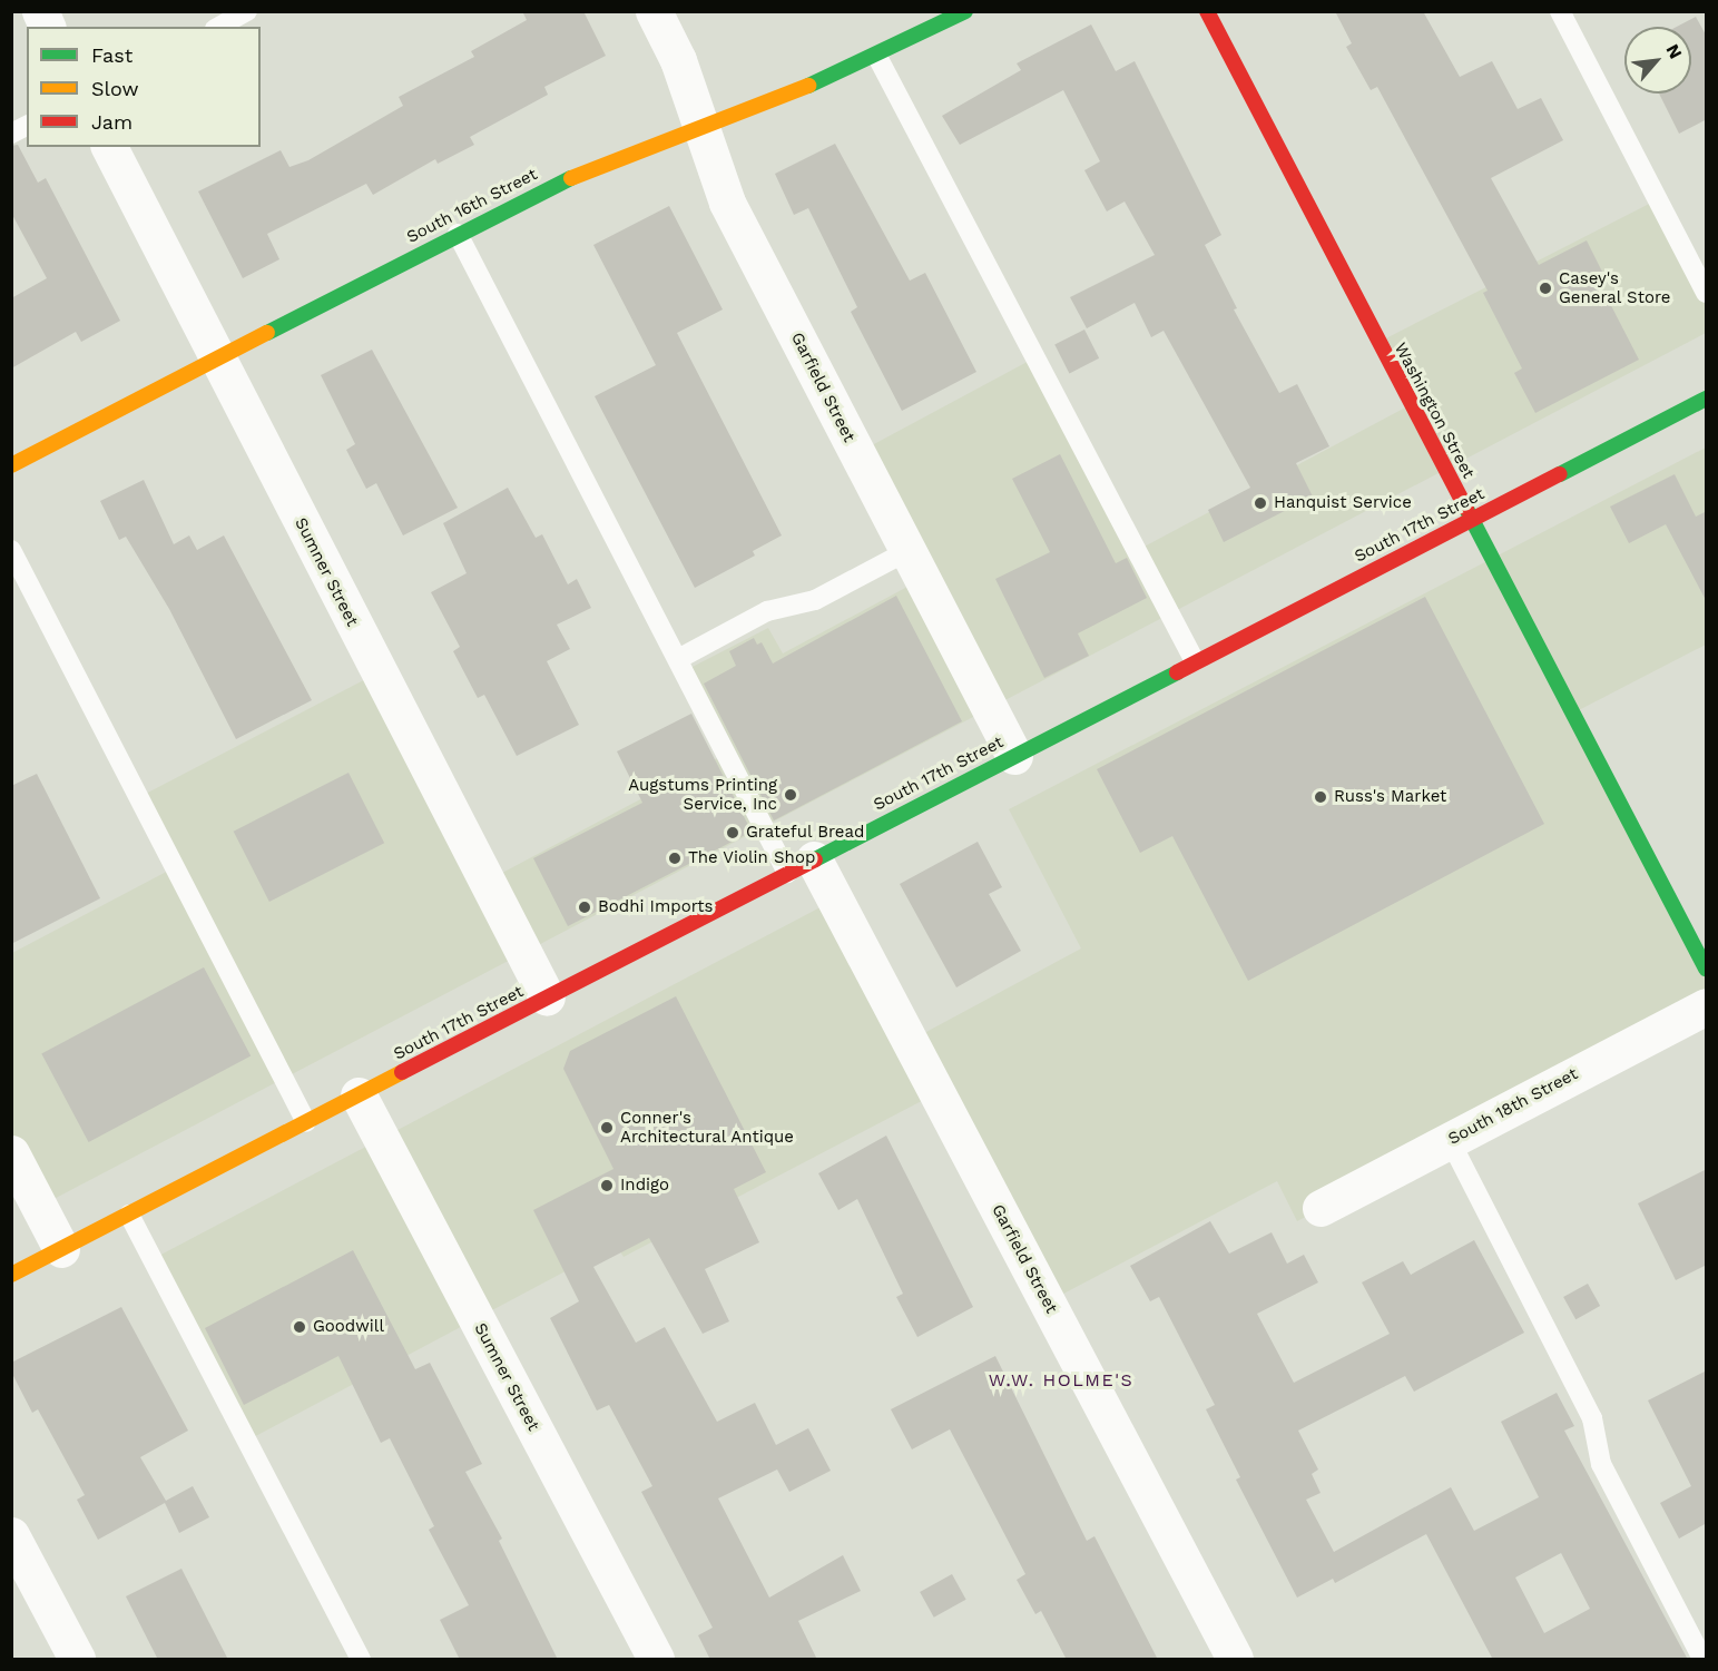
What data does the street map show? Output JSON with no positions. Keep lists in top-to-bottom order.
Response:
{
  "streets": {
    "main road": ["South 16th Street", "Washington Street", "South 17th Street"],
    "street": ["Garfield Street", "Sumner Street", "South 18th Street"]
  },
  "crossings": [
    ["South 16th Street", "Garfield Street"],
    ["South 16th Street", "Sumner Street"],
    ["Garfield Street", "South 17th Street"],
    ["Washington Street", "South 17th Street"],
    ["South 17th Street", "Sumner Street"]
  ],
  "districts": ["W.W. HOLME'S"],
  "places": [
    "Casey's General Store",
    "Hanquist Service",
    "Augstums Printing Service, Inc",
    "Russ's Market",
    "Grateful Bread",
    "The Violin Shop",
    "Bodhi Imports",
    "Conner's Architectural Antique",
    "Indigo",
    "Goodwill"
  ],
  "legend": ["Fast", "Slow", "Jam"],
  "north": "top right"
}
